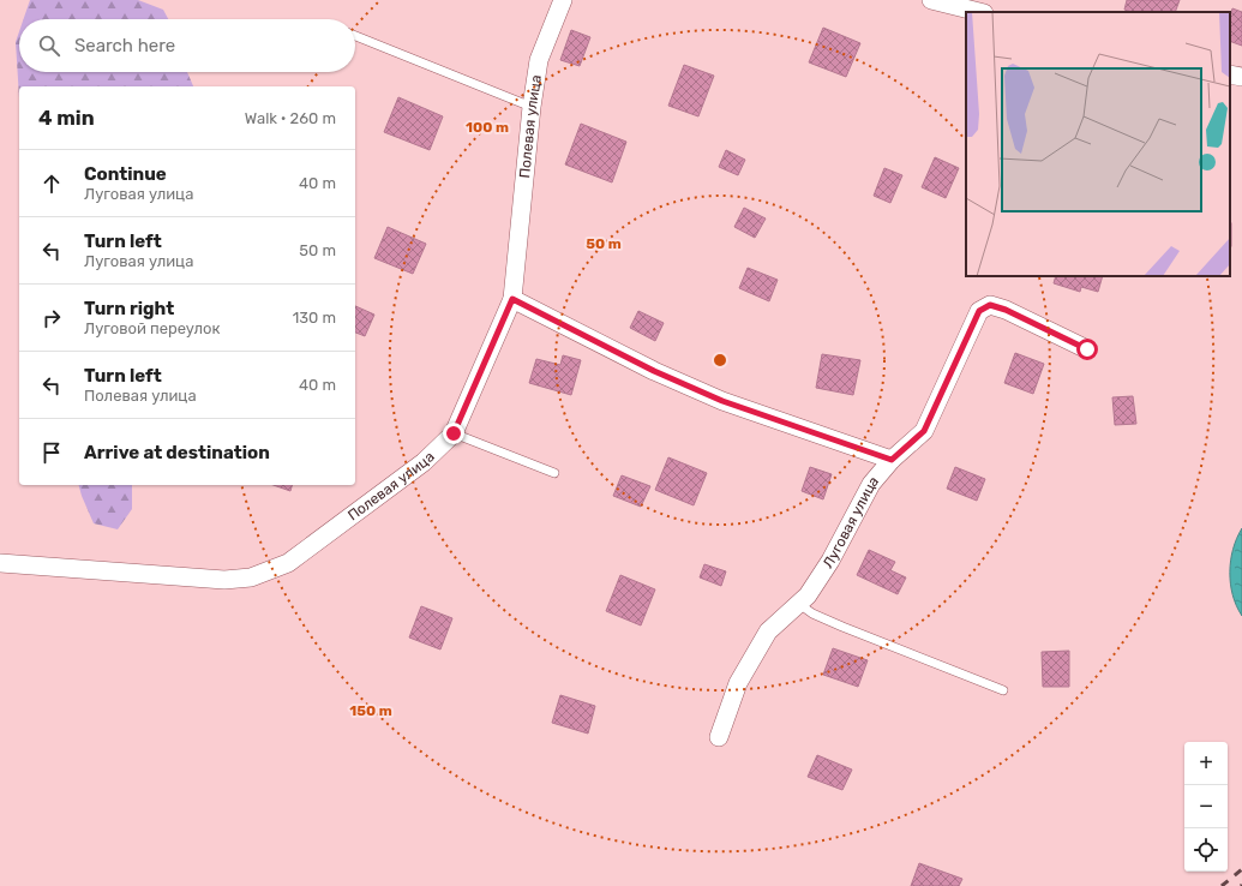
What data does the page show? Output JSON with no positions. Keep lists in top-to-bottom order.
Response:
{
  "streets": {
    "street": ["Полевая улица", "Луговая улица"]
  },
  "page": {
    "search": "Search here",
    "heading": ["4 min", "Walk · 260 m"],
    "list": [
      ["Continue", "Луговая улица", "40 m"],
      ["Turn left", "Луговая улица", "50 m"],
      ["Turn right", "Луговой переулок", "130 m"],
      ["Turn left", "Полевая улица", "40 m"],
      "Arrive at destination"
    ],
    "map_buttons": ["+", "−"]
  },
  "rings": ["100 m", "50 m", "150 m"]
}
